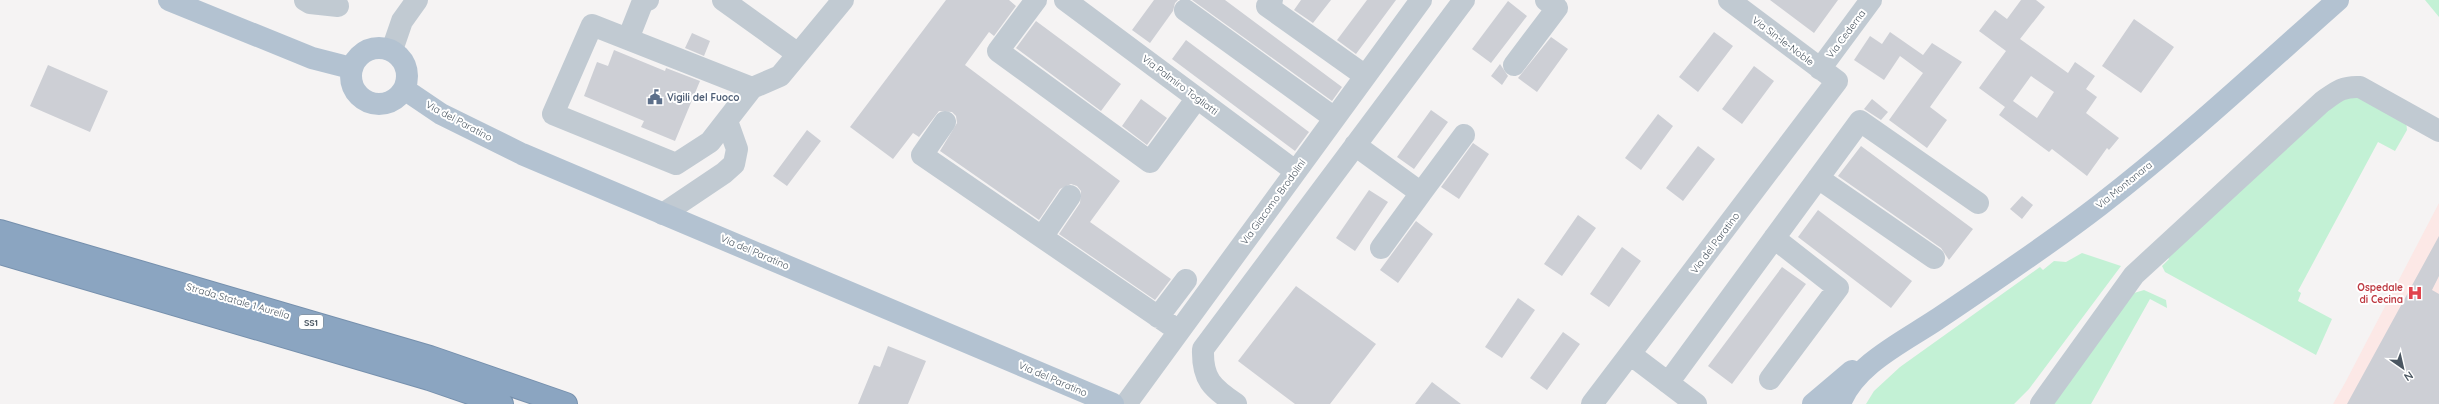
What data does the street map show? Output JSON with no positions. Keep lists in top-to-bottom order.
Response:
{
  "streets": {
    "highway": ["Strada Statale 1 Aurelia", "SS1"],
    "main road": ["Via del Paratino", "Via Montanara"],
    "street": [
      "Via Cederna",
      "Via Sin-le-Noble",
      "Via Palmiro Togliatti",
      "Via Giacomo Brodolini"
    ]
  },
  "crossings": [
    ["Via Cederna", "Via Sin-le-Noble"],
    ["Via Cederna", "Via del Paratino"],
    ["Via Sin-le-Noble", "Via del Paratino"],
    ["Via Palmiro Togliatti", "Via Giacomo Brodolini"]
  ],
  "places": {
    "public building": ["Vigili del Fuoco"],
    "hospital": ["Ospedale di Cecina"]
  },
  "north": "bottom right"
}
